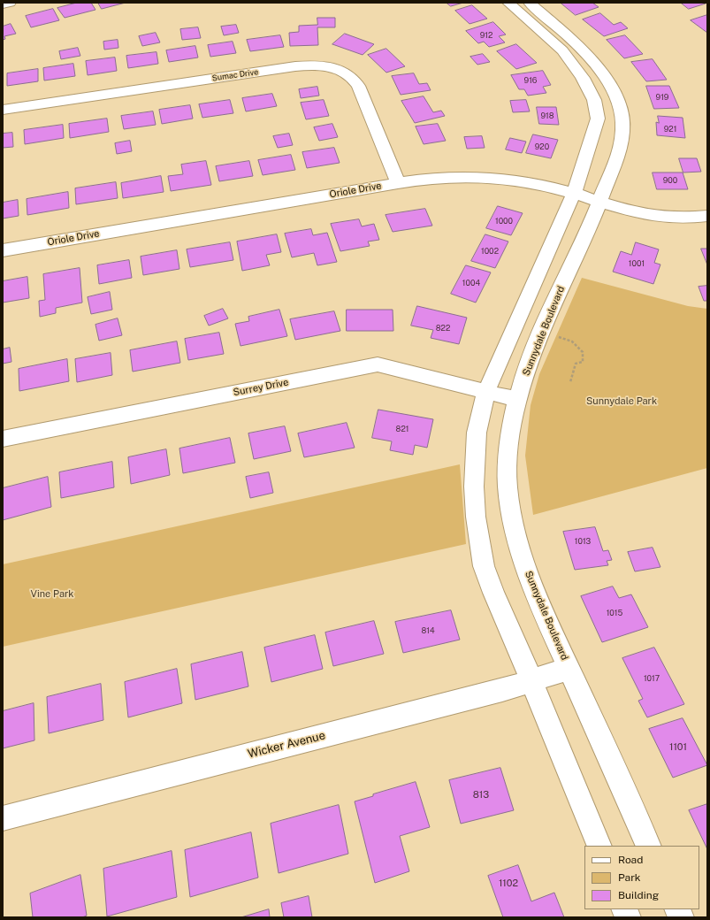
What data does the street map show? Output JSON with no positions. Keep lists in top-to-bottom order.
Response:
{
  "streets": {
    "street": [
      "Sumac Drive",
      "Oriole Drive",
      "Sunnydale Boulevard",
      "Surrey Drive",
      "Wicker Avenue"
    ]
  },
  "crossings": [
    ["Sumac Drive", "Oriole Drive"],
    ["Oriole Drive", "Sunnydale Boulevard"],
    ["Sunnydale Boulevard", "Surrey Drive"],
    ["Sunnydale Boulevard", "Wicker Avenue"]
  ],
  "parks": ["Sunnydale Park", "Vine Park"],
  "house_numbers": [
    "912",
    "916",
    "919",
    "918",
    "921",
    "920",
    "900",
    "1000",
    "1002",
    "1001",
    "1004",
    "822",
    "821",
    "1013",
    "1015",
    "814",
    "1017",
    "1101",
    "813",
    "1102"
  ],
  "legend": ["Road", "Park", "Building"]
}
